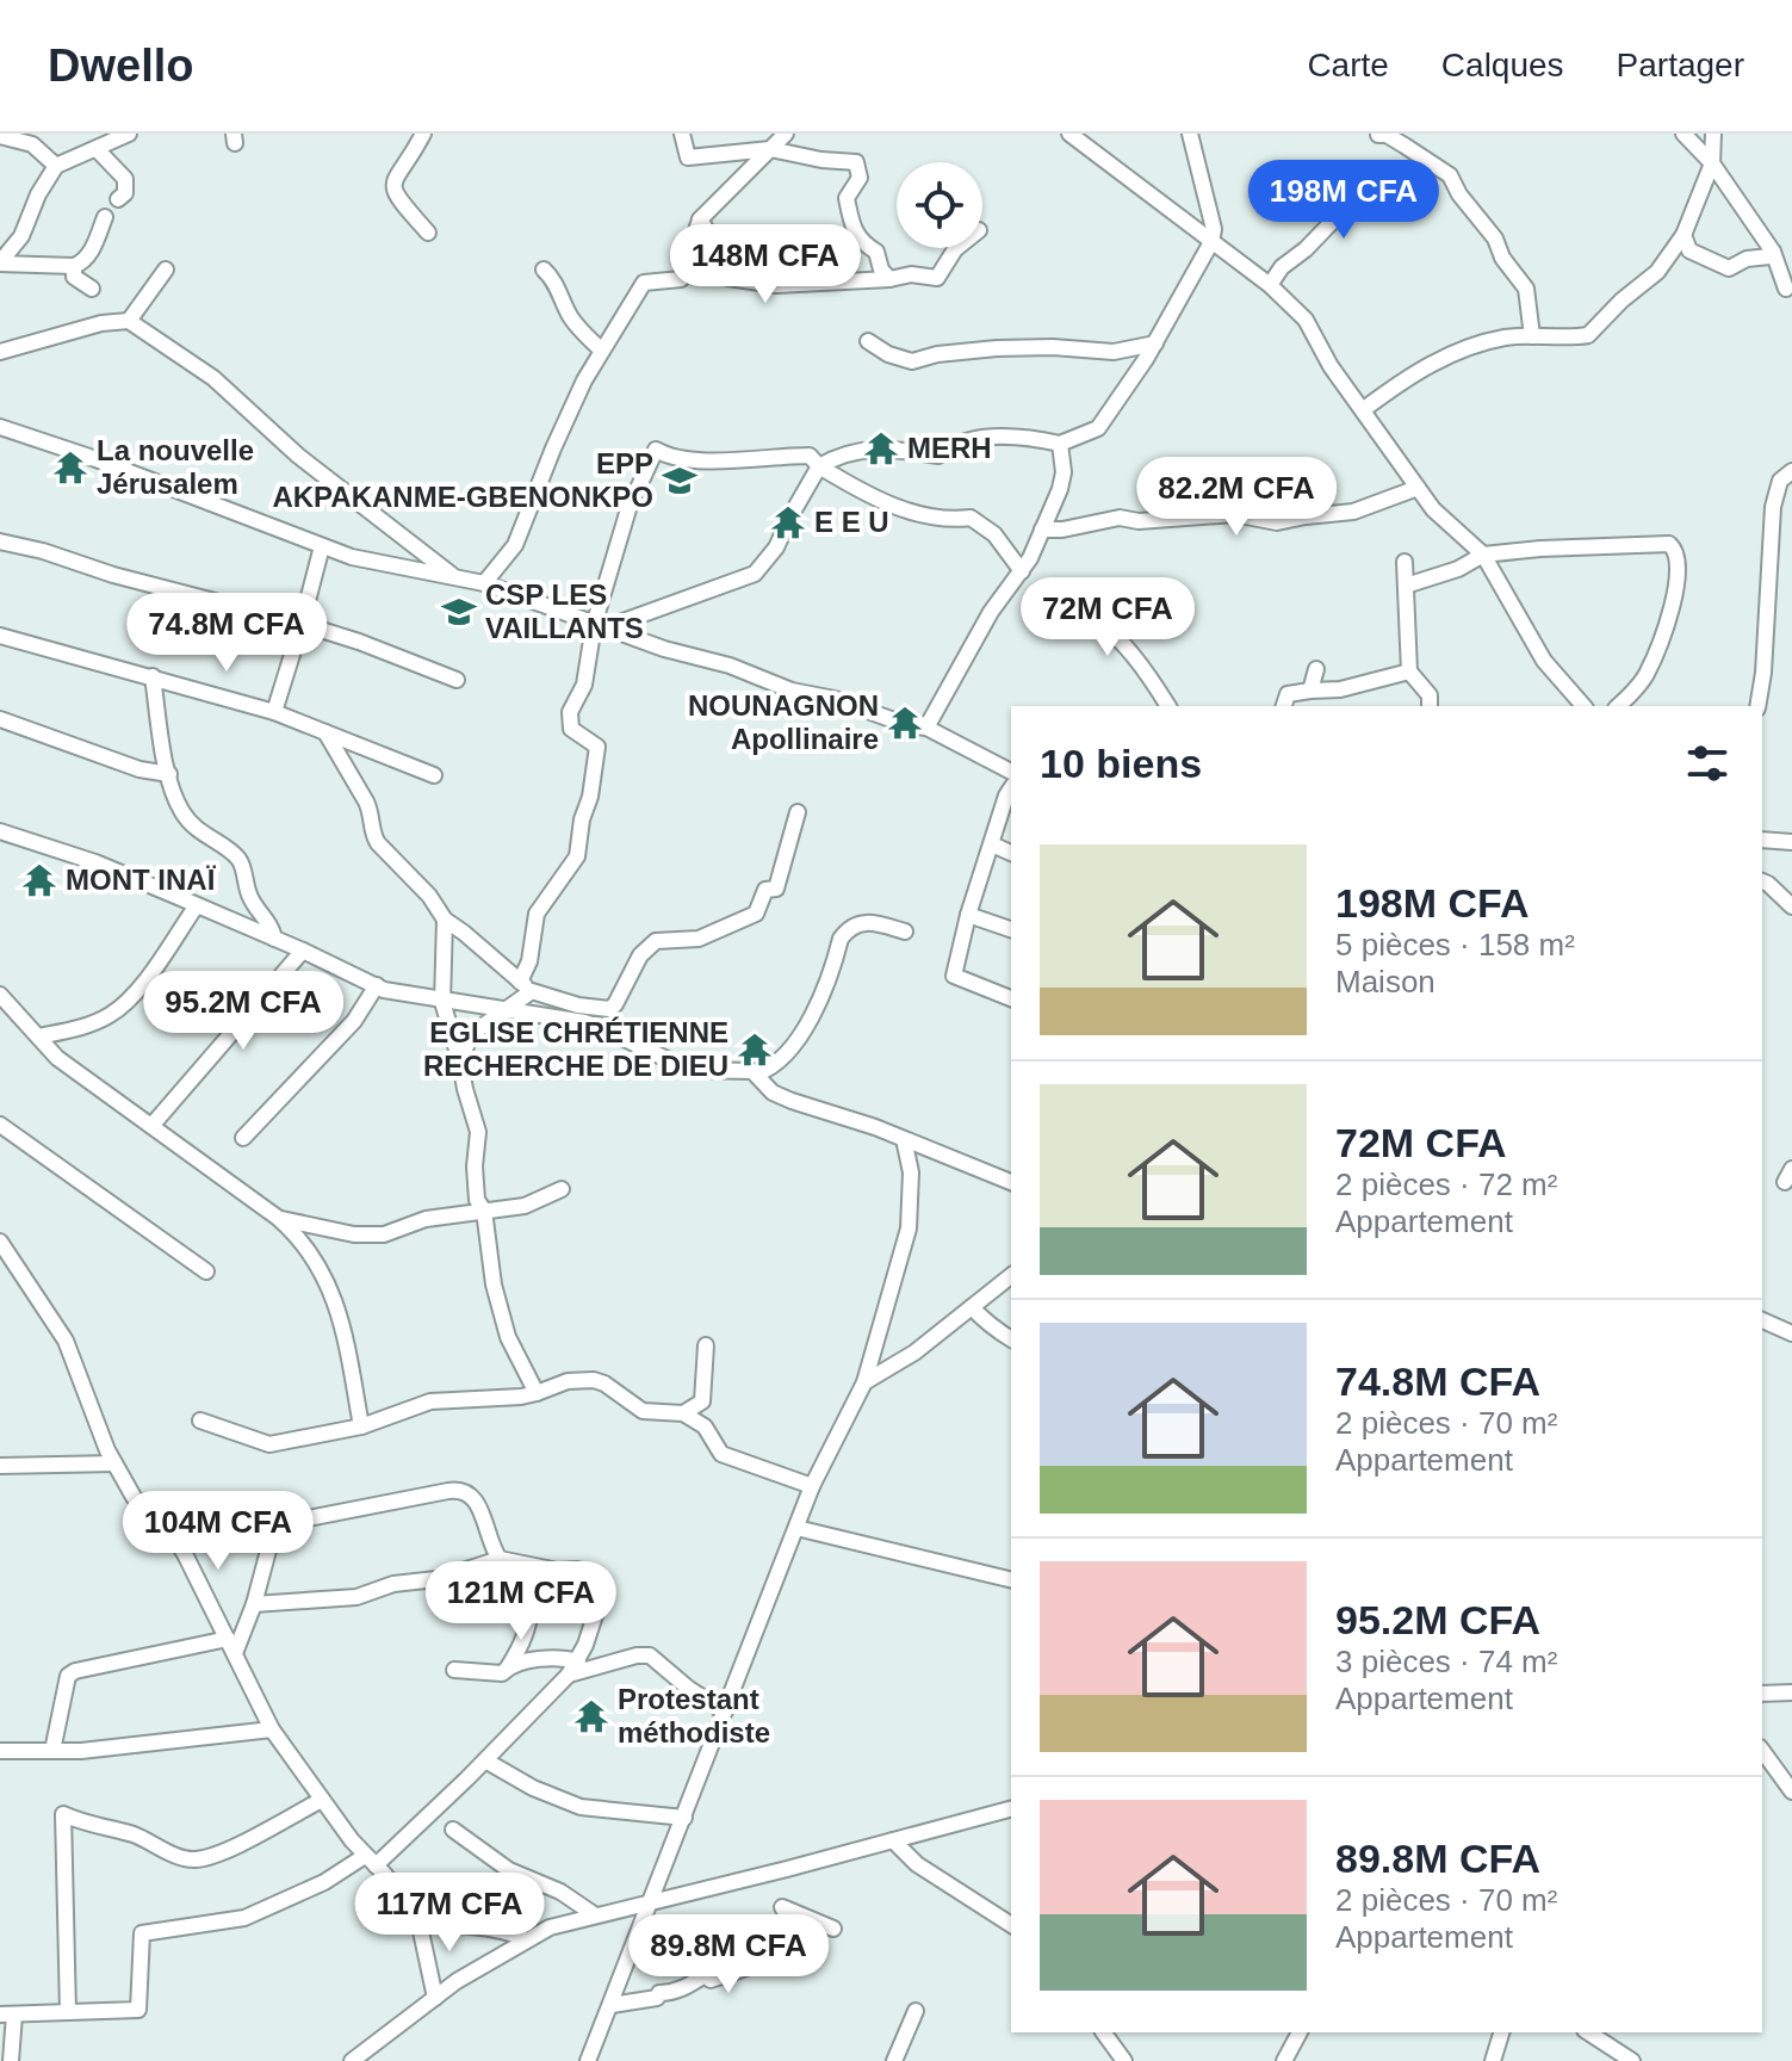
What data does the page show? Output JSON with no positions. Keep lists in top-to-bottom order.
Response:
{
  "places": {
    "temple": [
      "MERH",
      "La nouvelle Jérusalem",
      "E E U",
      "NOUNAGNON Apollinaire",
      "MONT INAÏ",
      "EGLISE CHRÉTIENNE RECHERCHE DE DIEU",
      "Protestant méthodiste"
    ],
    "school or university": ["EPP AKPAKANME-GBENONKPO", "CSP LES VAILLANTS"]
  },
  "page": {
    "header": "Dwello",
    "nav": ["Carte", "Calques", "Partager"],
    "price": [
      "198M CFA",
      "148M CFA",
      "82.2M CFA",
      "72M CFA",
      "74.8M CFA",
      "95.2M CFA",
      "104M CFA",
      "121M CFA",
      "117M CFA",
      "89.8M CFA"
    ],
    "heading": "10 biens",
    "list": [
      {
        "name": "198M CFA",
        "note": "5 pièces · 158 m² · Maison"
      },
      {
        "name": "72M CFA",
        "note": "2 pièces · 72 m² · Appartement"
      },
      {
        "name": "74.8M CFA",
        "note": "2 pièces · 70 m² · Appartement"
      },
      {
        "name": "95.2M CFA",
        "note": "3 pièces · 74 m² · Appartement"
      },
      {
        "name": "89.8M CFA",
        "note": "2 pièces · 70 m² · Appartement"
      }
    ]
  }
}
